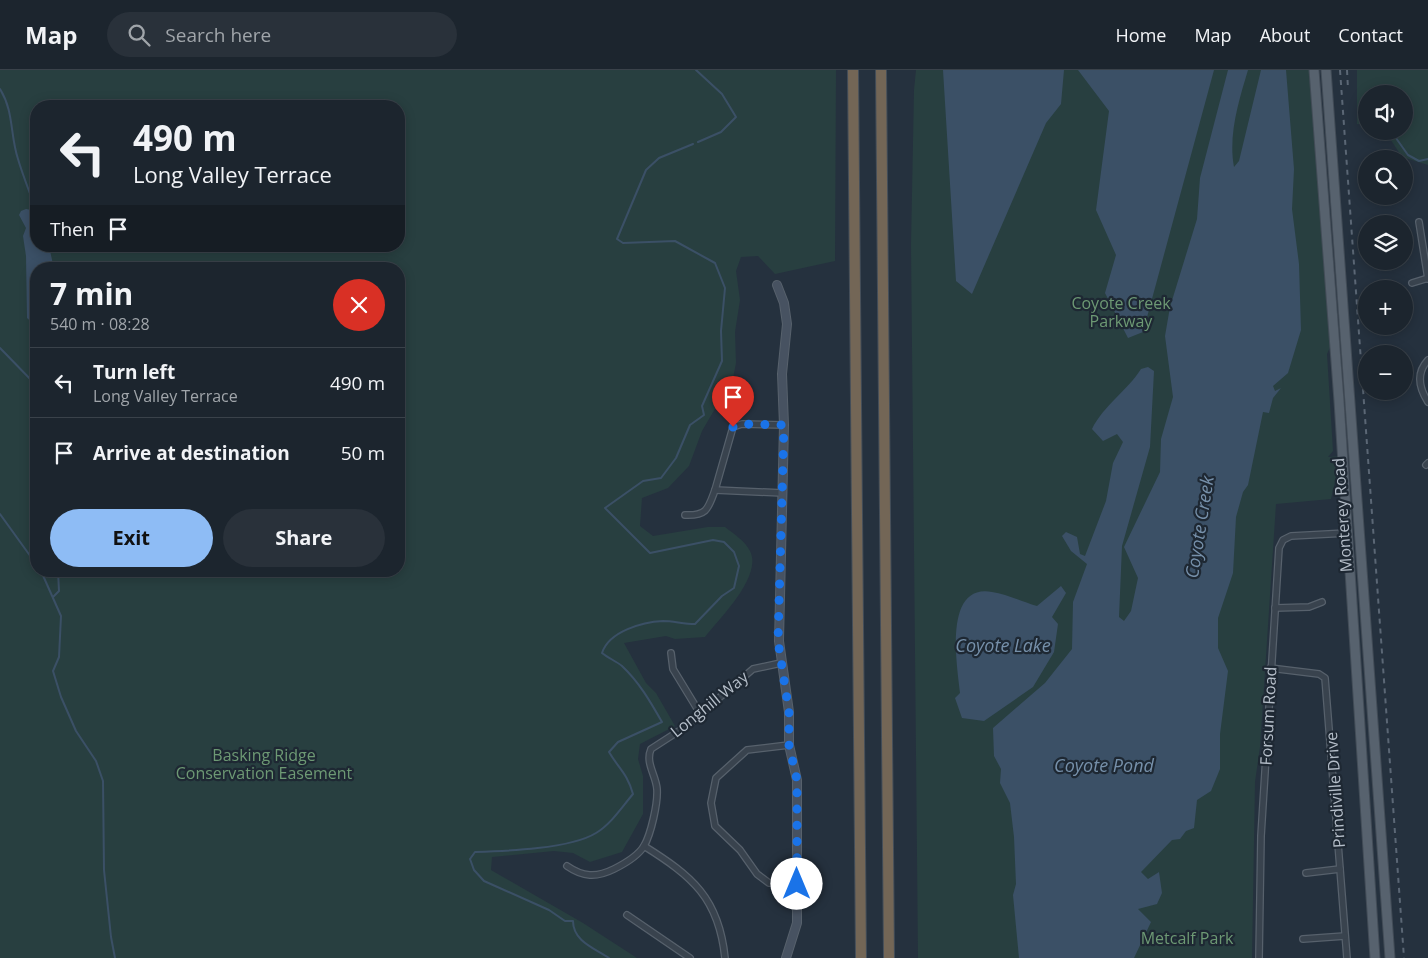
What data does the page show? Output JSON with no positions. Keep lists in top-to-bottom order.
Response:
{
  "streets": {
    "main road": ["Monterey Road"],
    "street": ["Longhill Way", "Forsum Road", "Prindiville Drive"]
  },
  "crossings": [
    ["Monterey Road", "Forsum Road"],
    ["Forsum Road", "Prindiville Drive"]
  ],
  "water": ["Coyote Creek", "Coyote Lake", "Coyote Pond"],
  "parks": ["Coyote Creek Parkway", "Basking Ridge Conservation Easement", "Metcalf Park"],
  "page": {
    "header": "Map",
    "search": "Search here",
    "nav": [
      "Home",
      "Map",
      "About",
      "Contact"
    ],
    "map_buttons": ["+", "−"],
    "turn": ["490 m", "Long Valley Terrace"],
    "then": "Then",
    "heading": ["7 min", "540 m · 08:28"],
    "list": [
      {
        "name": "Turn left",
        "note": "Long Valley Terrace",
        "value": "490 m"
      },
      {
        "name": "Arrive at destination",
        "value": "50 m"
      }
    ],
    "buttons": ["Exit", "Share"]
  }
}
